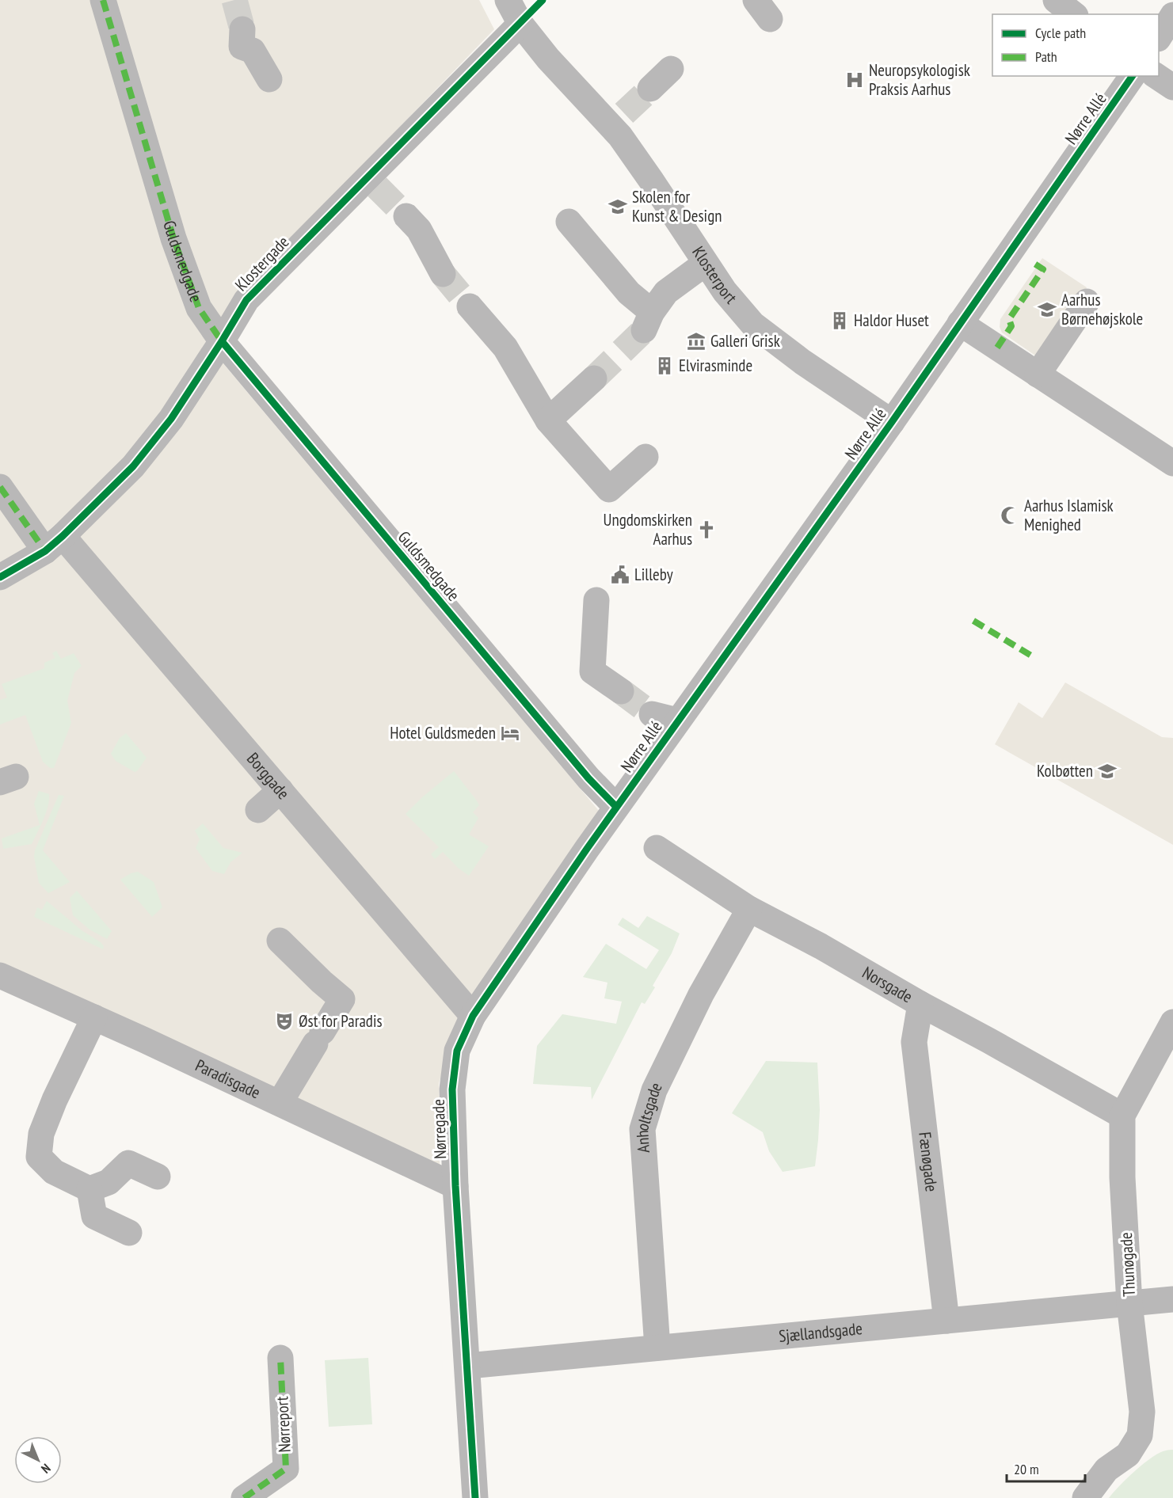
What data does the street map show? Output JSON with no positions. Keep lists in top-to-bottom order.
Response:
{
  "streets": {
    "street": [
      "Nørre Allé",
      "Guldsmedgade",
      "Klostergade",
      "Klosterport",
      "Borggade",
      "Norsgade",
      "Paradisgade",
      "Anholtsgade",
      "Nørregade",
      "Fænøgade",
      "Thunøgade",
      "Sjællandsgade",
      "Nørreport"
    ]
  },
  "crossings": [
    ["Nørre Allé", "Guldsmedgade"],
    ["Nørre Allé", "Klosterport"],
    ["Nørre Allé", "Nørregade"],
    ["Guldsmedgade", "Klostergade"],
    ["Guldsmedgade", "Nørregade"],
    ["Klostergade", "Klosterport"],
    ["Klostergade", "Borggade"],
    ["Borggade", "Nørregade"],
    ["Norsgade", "Anholtsgade"],
    ["Norsgade", "Fænøgade"],
    ["Norsgade", "Thunøgade"],
    ["Paradisgade", "Nørregade"],
    ["Anholtsgade", "Sjællandsgade"],
    ["Nørregade", "Sjællandsgade"],
    ["Fænøgade", "Sjællandsgade"],
    ["Thunøgade", "Sjællandsgade"]
  ],
  "places": {
    "hospital": ["Neuropsykologisk Praksis Aarhus"],
    "school or university": ["Skolen for Kunst & Design", "Aarhus Børnehøjskole", "Kolbøtten"],
    "building": ["Haldor Huset", "Elvirasminde"],
    "museum": ["Galleri Grisk"],
    "mosque": ["Aarhus Islamisk Menighed"],
    "church": ["Ungdomskirken Aarhus"],
    "public building": ["Lilleby"],
    "hotel": ["Hotel Guldsmeden"],
    "theatre": ["Øst for Paradis"]
  },
  "legend": ["Cycle path", "Path"],
  "scale_bar": "20 m",
  "north": "bottom right"
}
